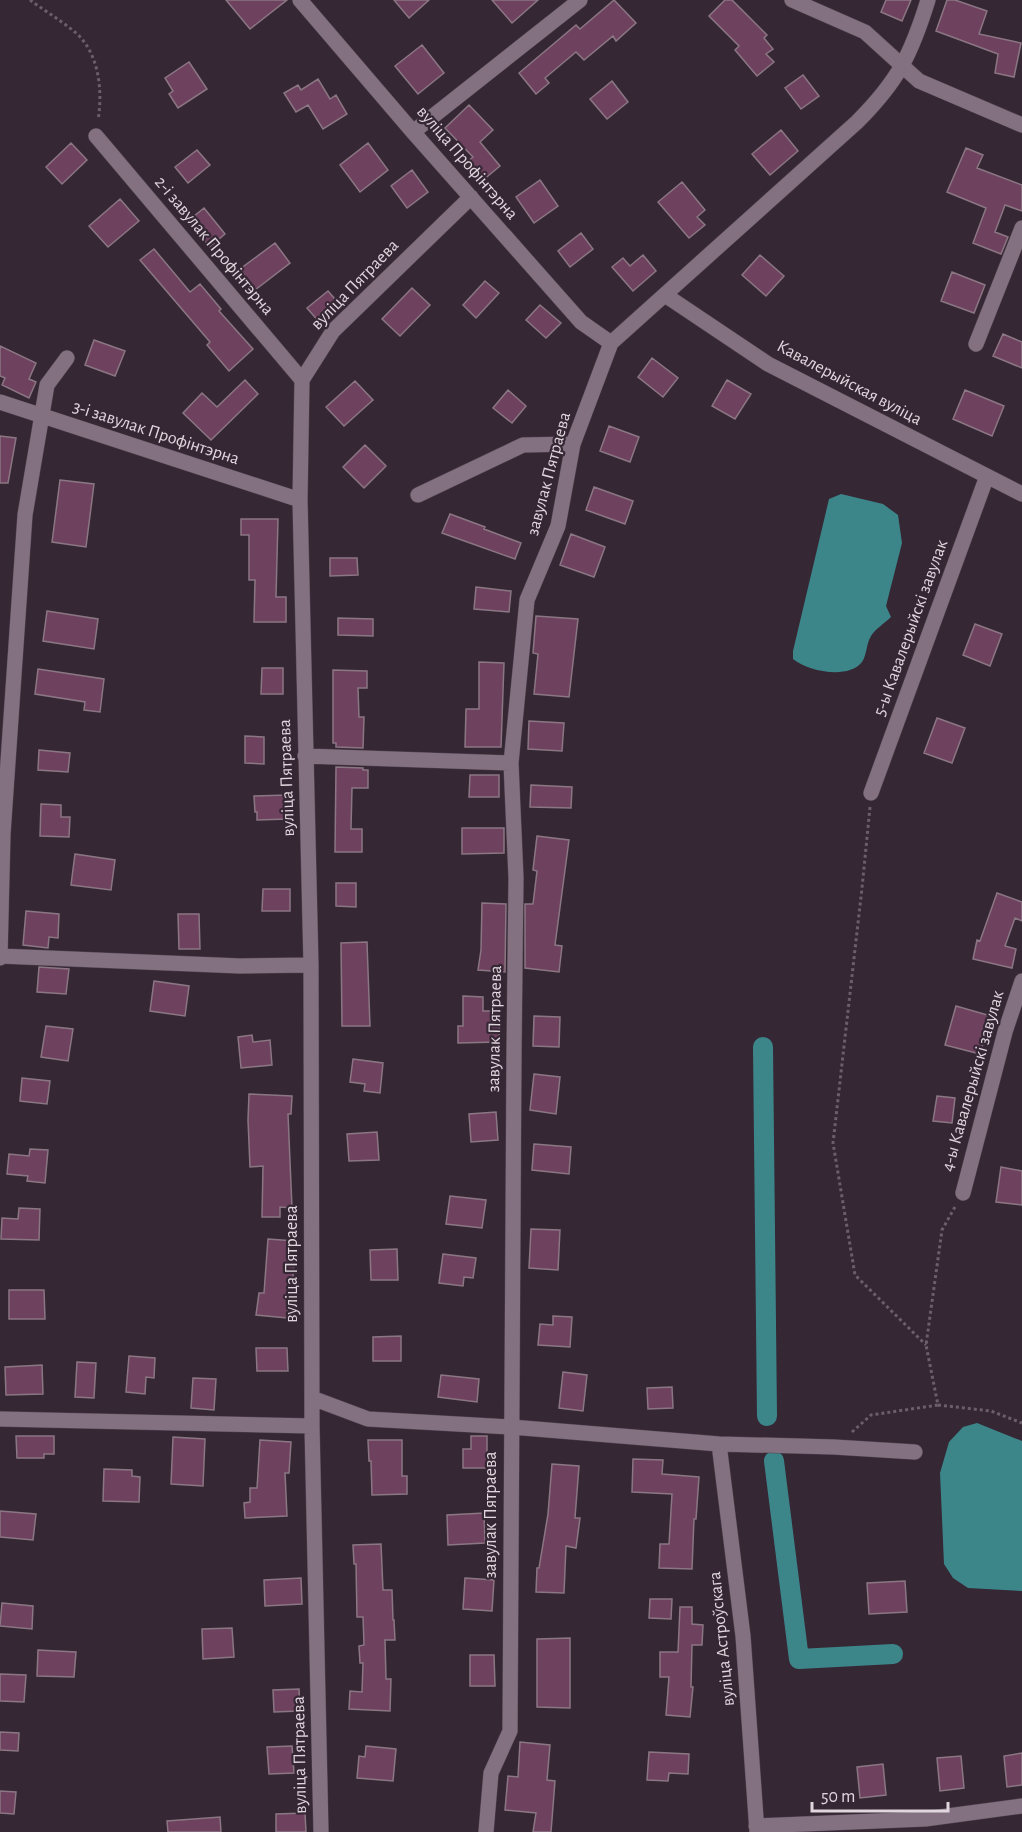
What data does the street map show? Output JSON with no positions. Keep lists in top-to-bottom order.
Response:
{
  "streets": {
    "street": [
      "вуліца Профінтэрна",
      "2-і завулак Профінтэрна",
      "вуліца Пятраева",
      "Кавалерыйская вуліца",
      "3-і завулак Профінтэрна",
      "завулак Пятраева",
      "5-ы Кавалерыйскі завулак",
      "4-ы Кавалерыйскі завулак",
      "вуліца Астроўскага"
    ]
  },
  "crossings": [
    ["вуліца Профінтэрна", "вуліца Пятраева"],
    ["вуліца Профінтэрна", "завулак Пятраева"],
    ["2-і завулак Профінтэрна", "вуліца Пятраева"],
    ["вуліца Пятраева", "3-і завулак Профінтэрна"],
    ["Кавалерыйская вуліца", "5-ы Кавалерыйскі завулак"]
  ],
  "scale_bar": "50 m"
}
